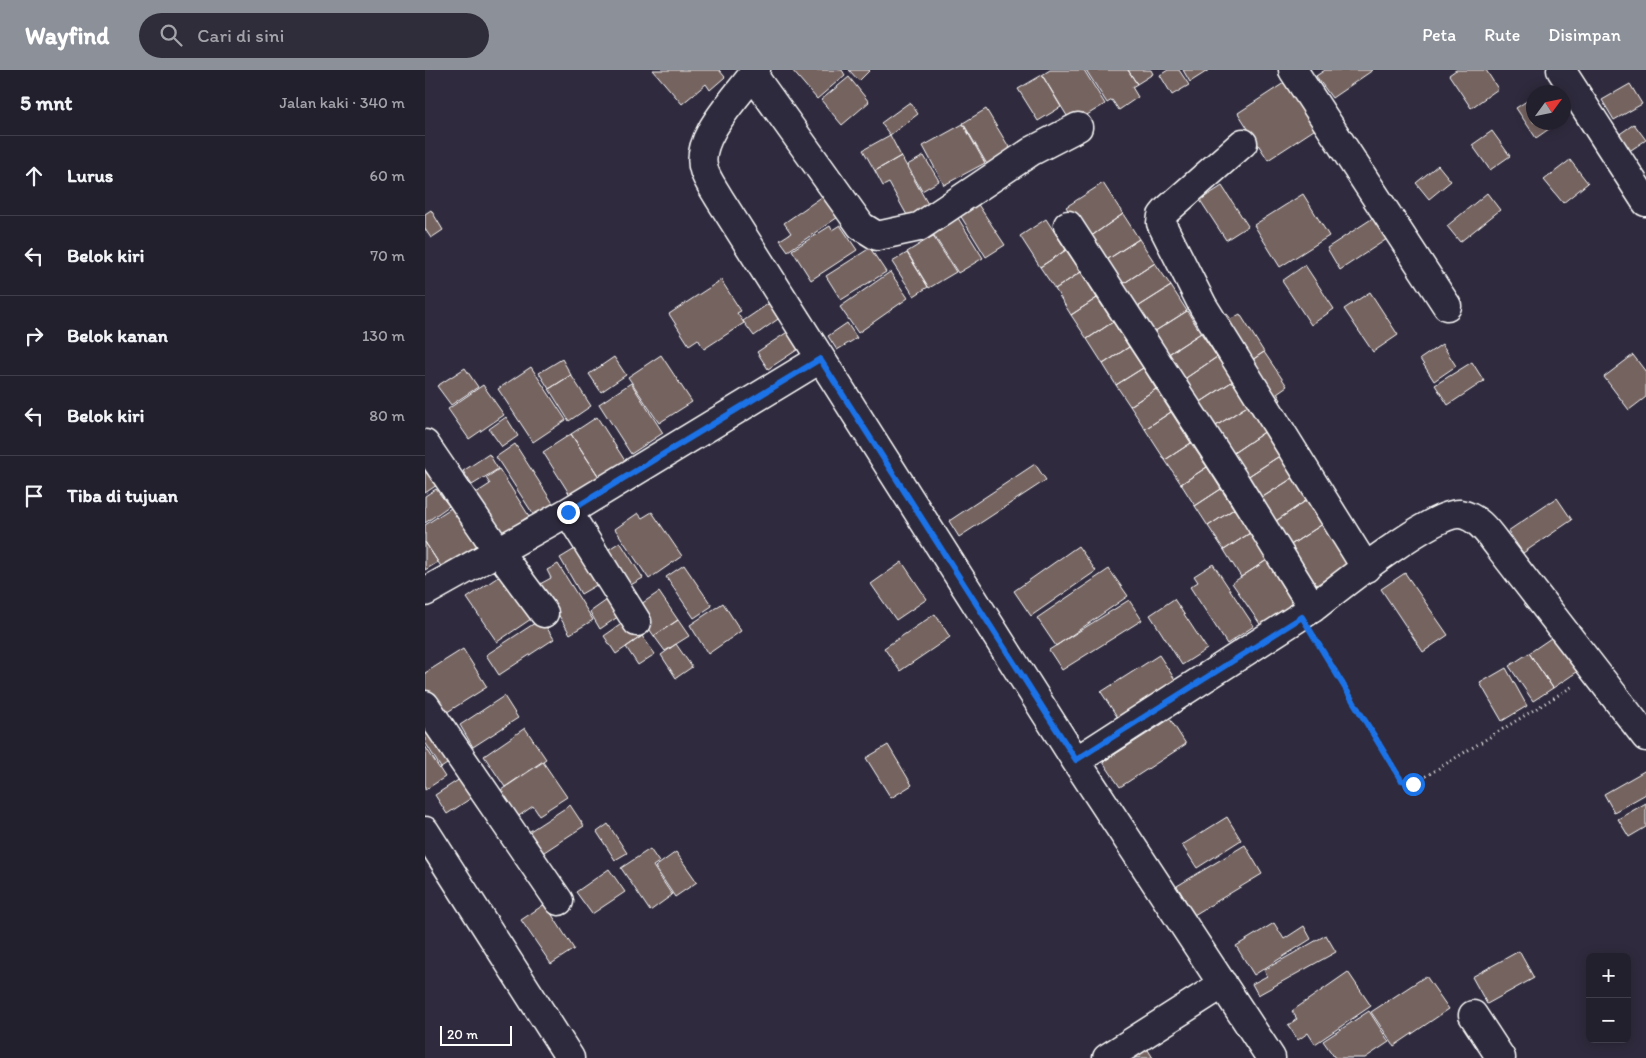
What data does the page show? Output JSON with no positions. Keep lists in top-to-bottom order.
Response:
{
  "scale_bar": "20 m",
  "north": "top right",
  "page": {
    "header": "Wayfind",
    "search": "Cari di sini",
    "nav": ["Peta", "Rute", "Disimpan"],
    "heading": ["5 mnt", "Jalan kaki · 340 m"],
    "list": [
      ["Lurus", "60 m"],
      ["Belok kiri", "70 m"],
      ["Belok kanan", "130 m"],
      ["Belok kiri", "80 m"],
      "Tiba di tujuan"
    ],
    "map_buttons": ["+", "−"],
    "scale": "20 m"
  }
}
